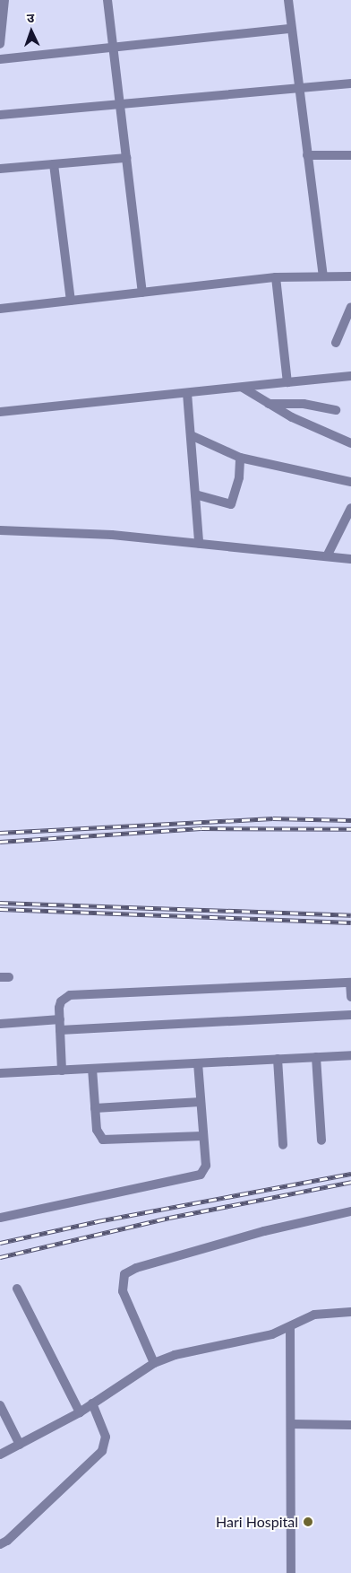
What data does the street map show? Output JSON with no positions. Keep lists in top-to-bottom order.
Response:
{
  "places": ["Hari Hospital"],
  "north": "top"
}
